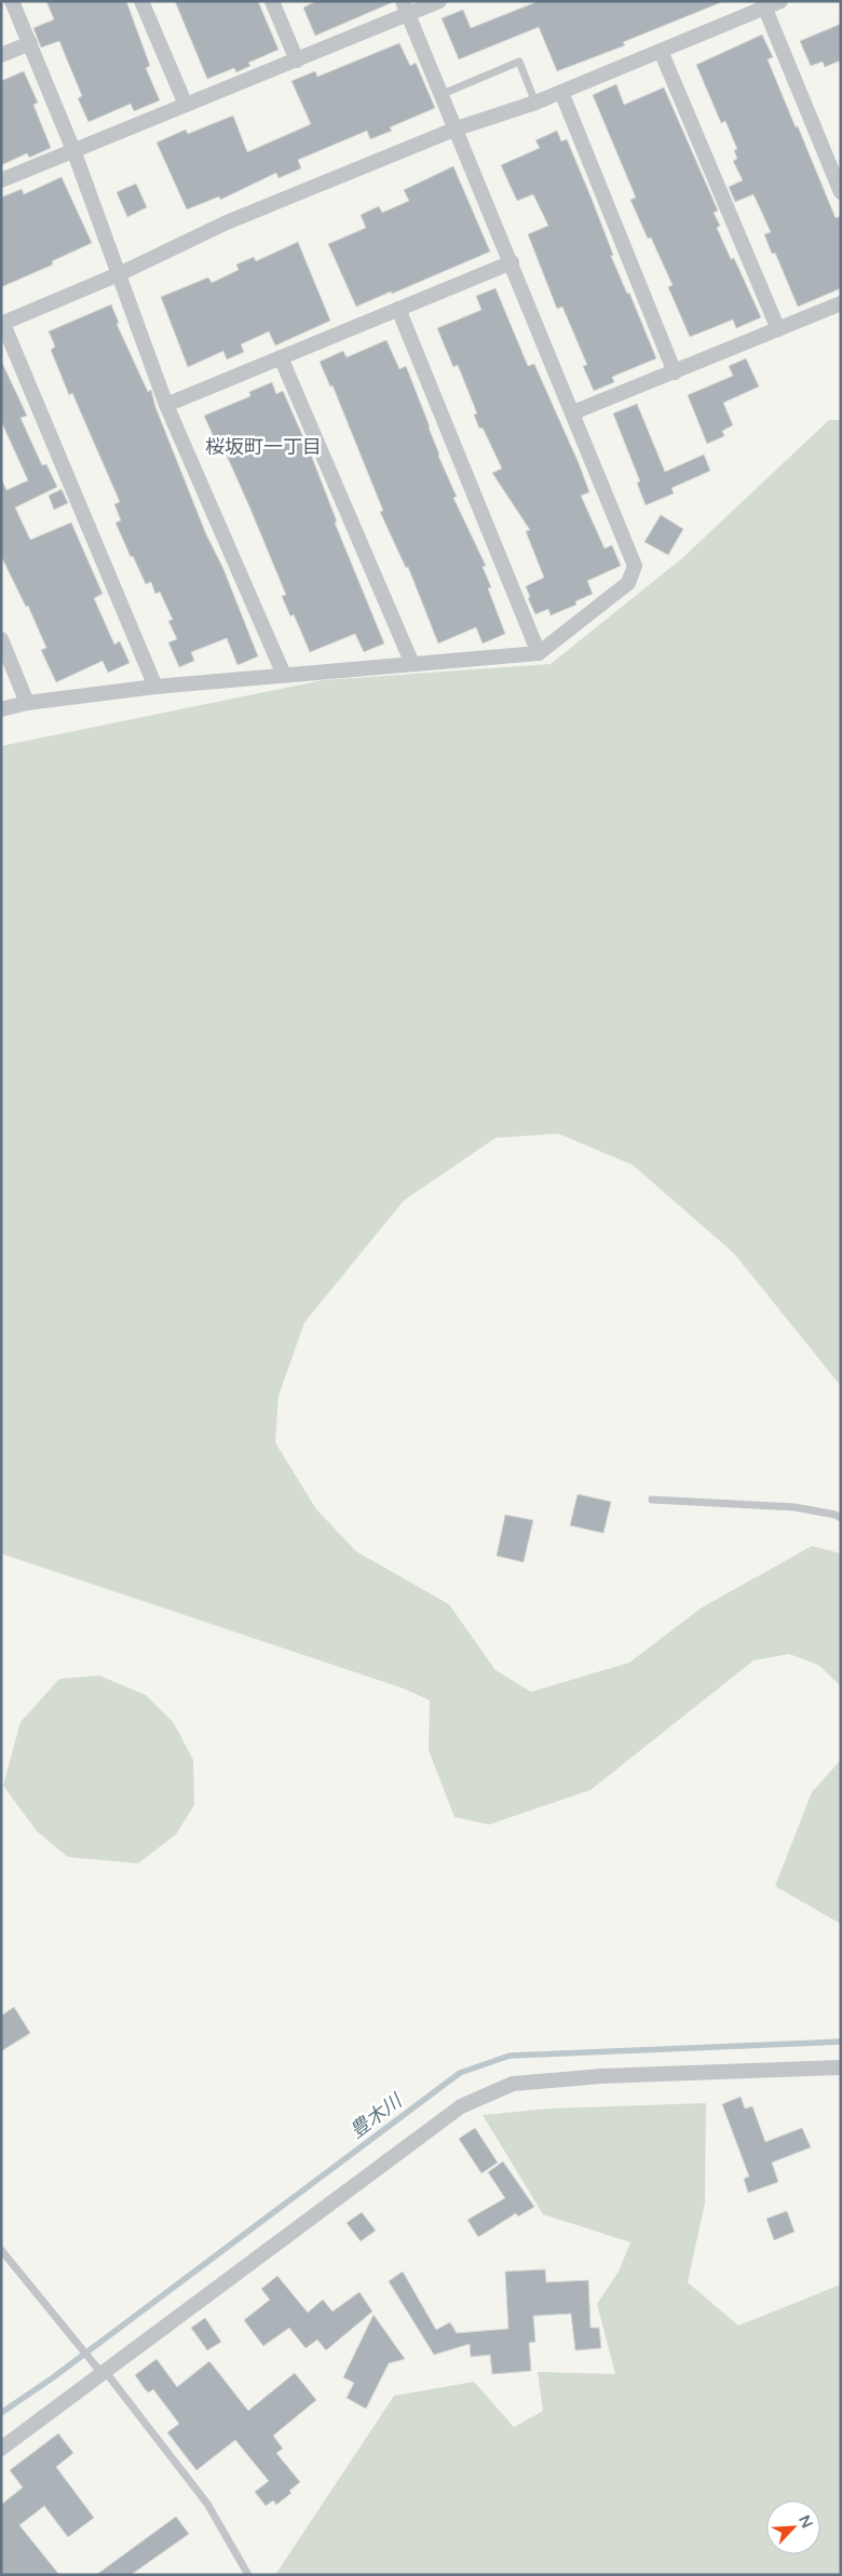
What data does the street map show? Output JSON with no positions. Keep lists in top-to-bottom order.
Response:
{
  "districts": ["桜坂町一丁目"],
  "water": ["豊木川"],
  "north": "top right"
}
